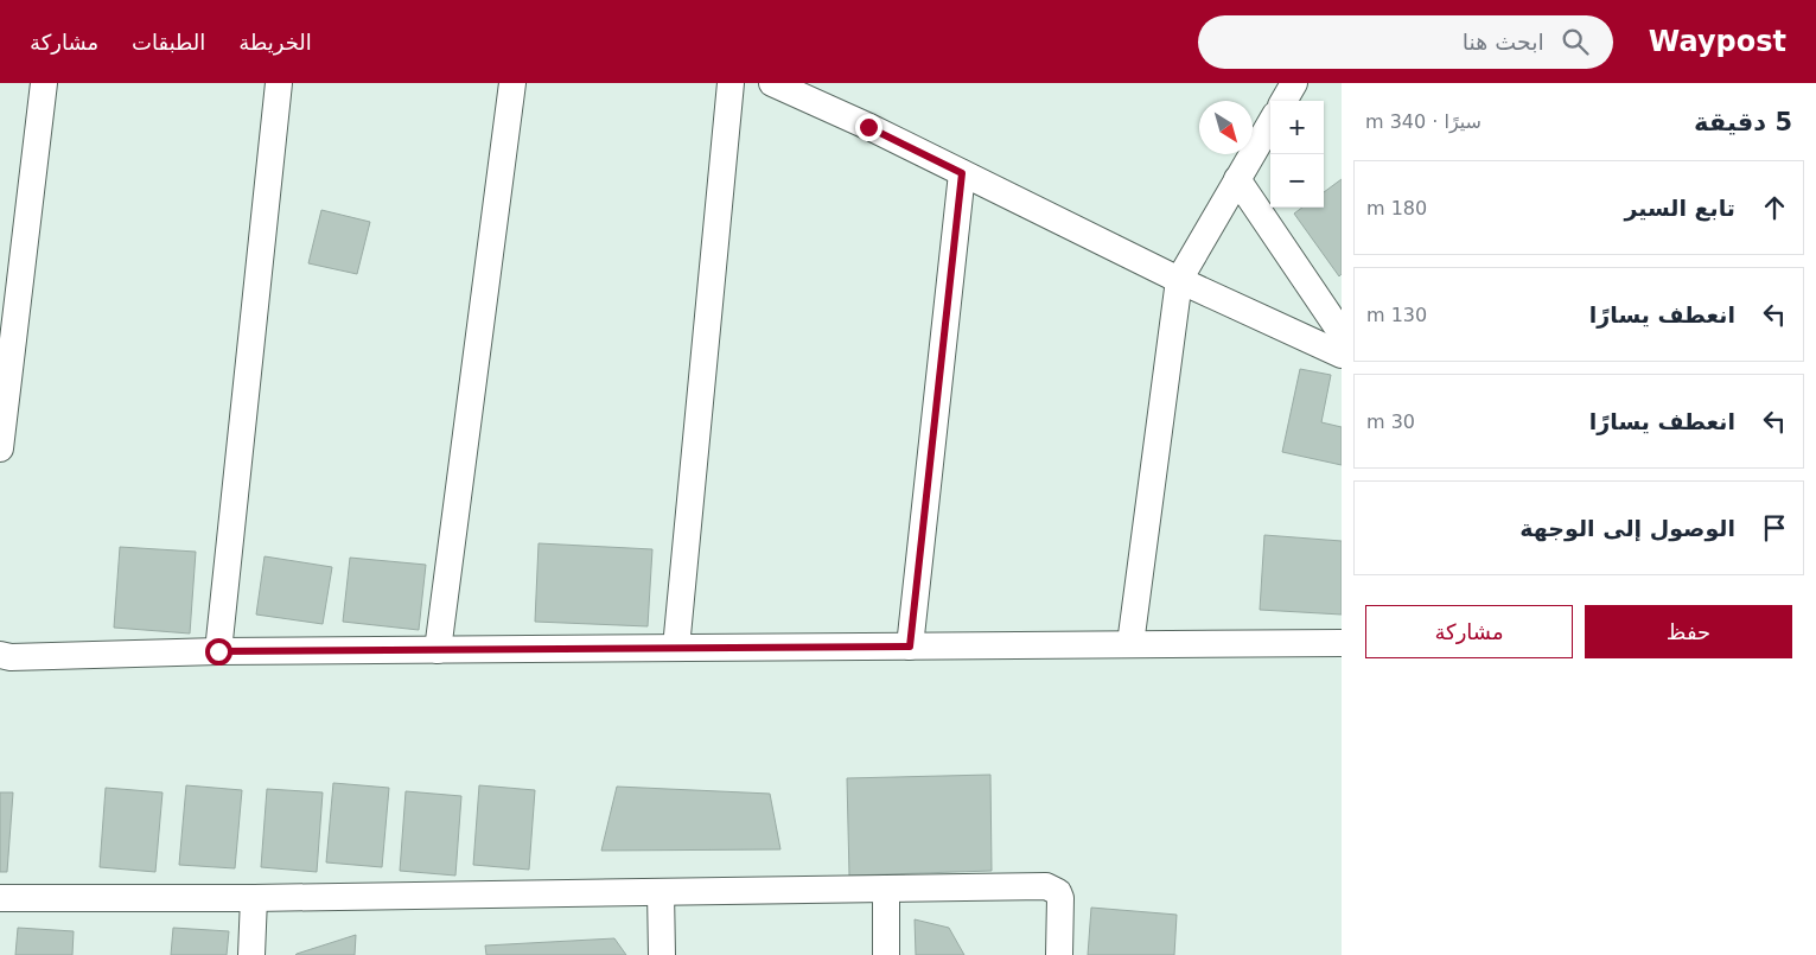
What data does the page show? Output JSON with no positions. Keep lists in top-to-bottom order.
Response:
{
  "north": "bottom right",
  "page": {
    "header": "Waypost",
    "search": "ابحث هنا",
    "nav": ["الخريطة", "الطبقات", "مشاركة"],
    "heading": ["5 دقيقة", "سيرًا · 340 m"],
    "map_buttons": ["+", "−"],
    "list": [
      ["تابع السير", "180 m"],
      ["انعطف يسارًا", "130 m"],
      ["انعطف يسارًا", "30 m"],
      "الوصول إلى الوجهة"
    ],
    "buttons": ["حفظ", "مشاركة"]
  }
}
